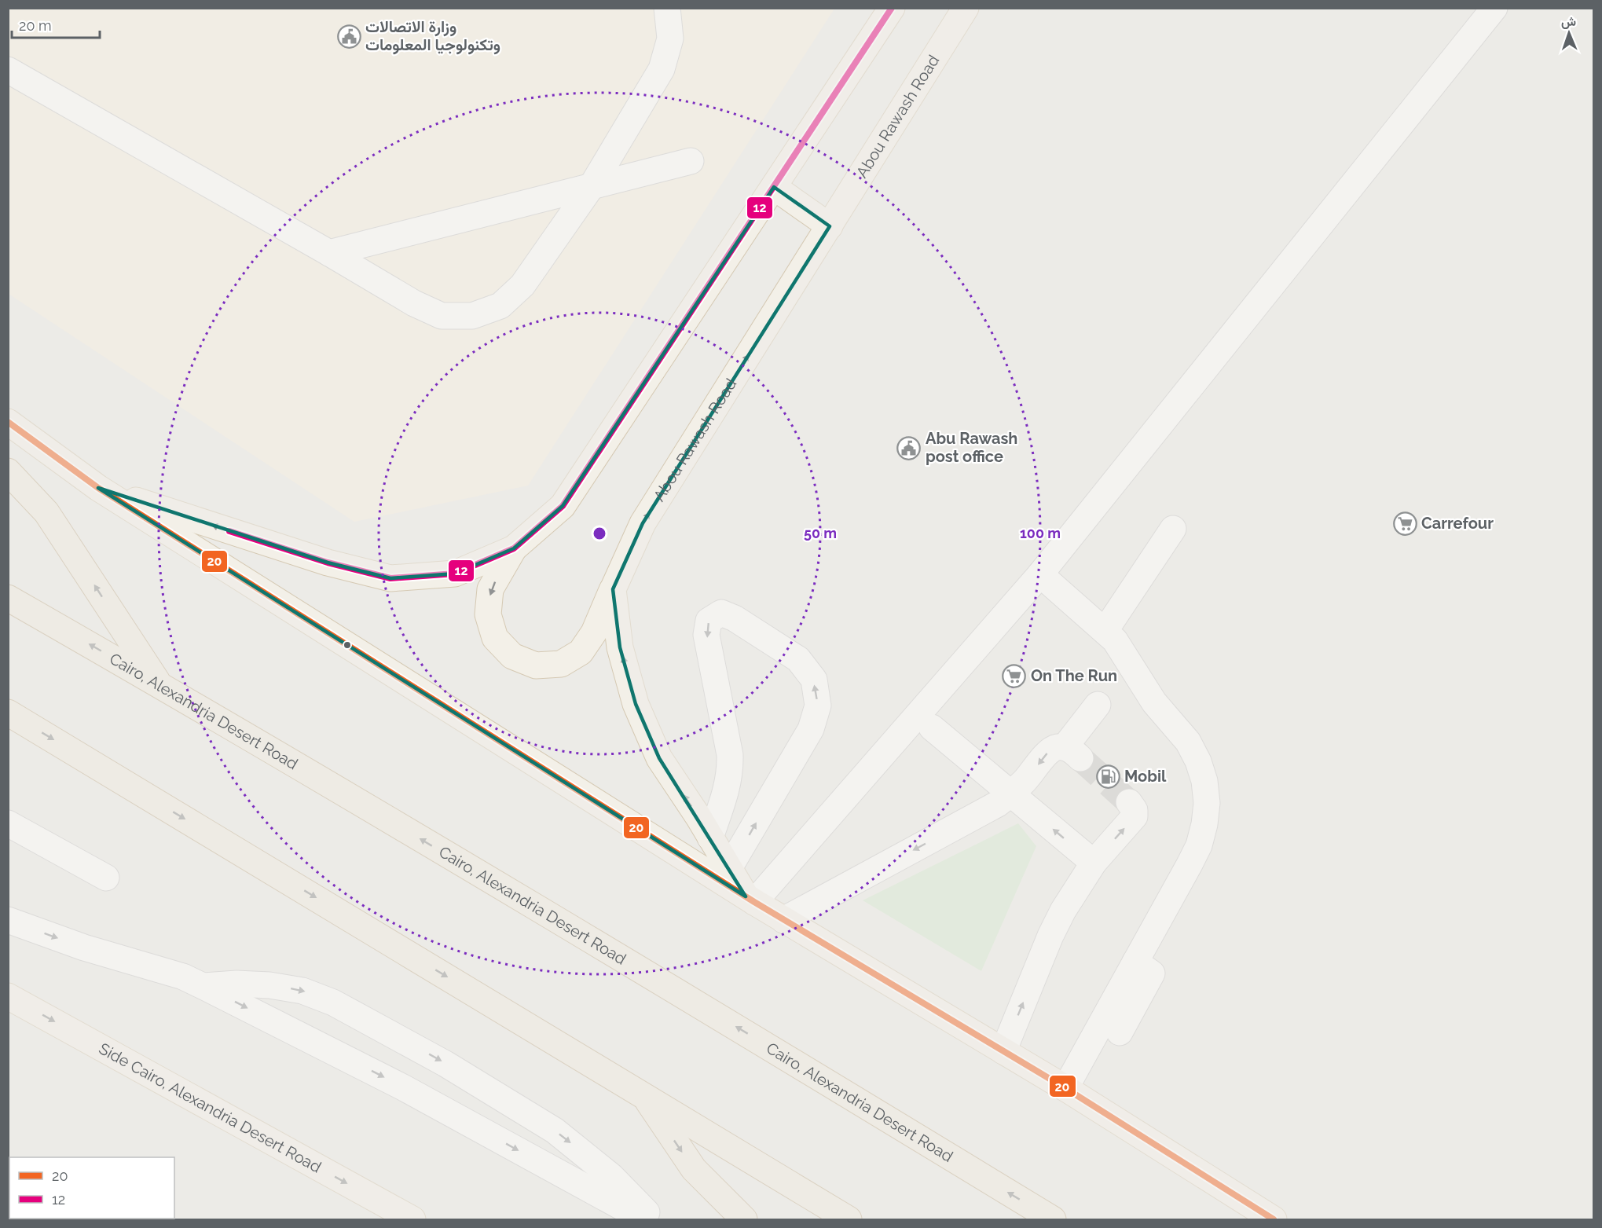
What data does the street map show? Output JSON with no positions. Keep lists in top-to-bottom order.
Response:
{
  "streets": {
    "highway": ["Cairo, Alexandria Desert Road"],
    "main road": ["Abou Rawash Road", "Side Cairo, Alexandria Desert Road"]
  },
  "one_way": ["Side Cairo, Alexandria Desert Road"],
  "places": {
    "public building": ["وزارة الاتصالات وتكنولوجيا المعلومات", "Abu Rawash post office"],
    "supermarket": ["Carrefour", "On The Run"],
    "fuel station": ["Mobil"]
  },
  "lines": ["transit line 12", "transit line 20"],
  "legend": ["20", "12"],
  "scale_bar": "20 m",
  "north": "top",
  "rings": ["50 m", "100 m"]
}
